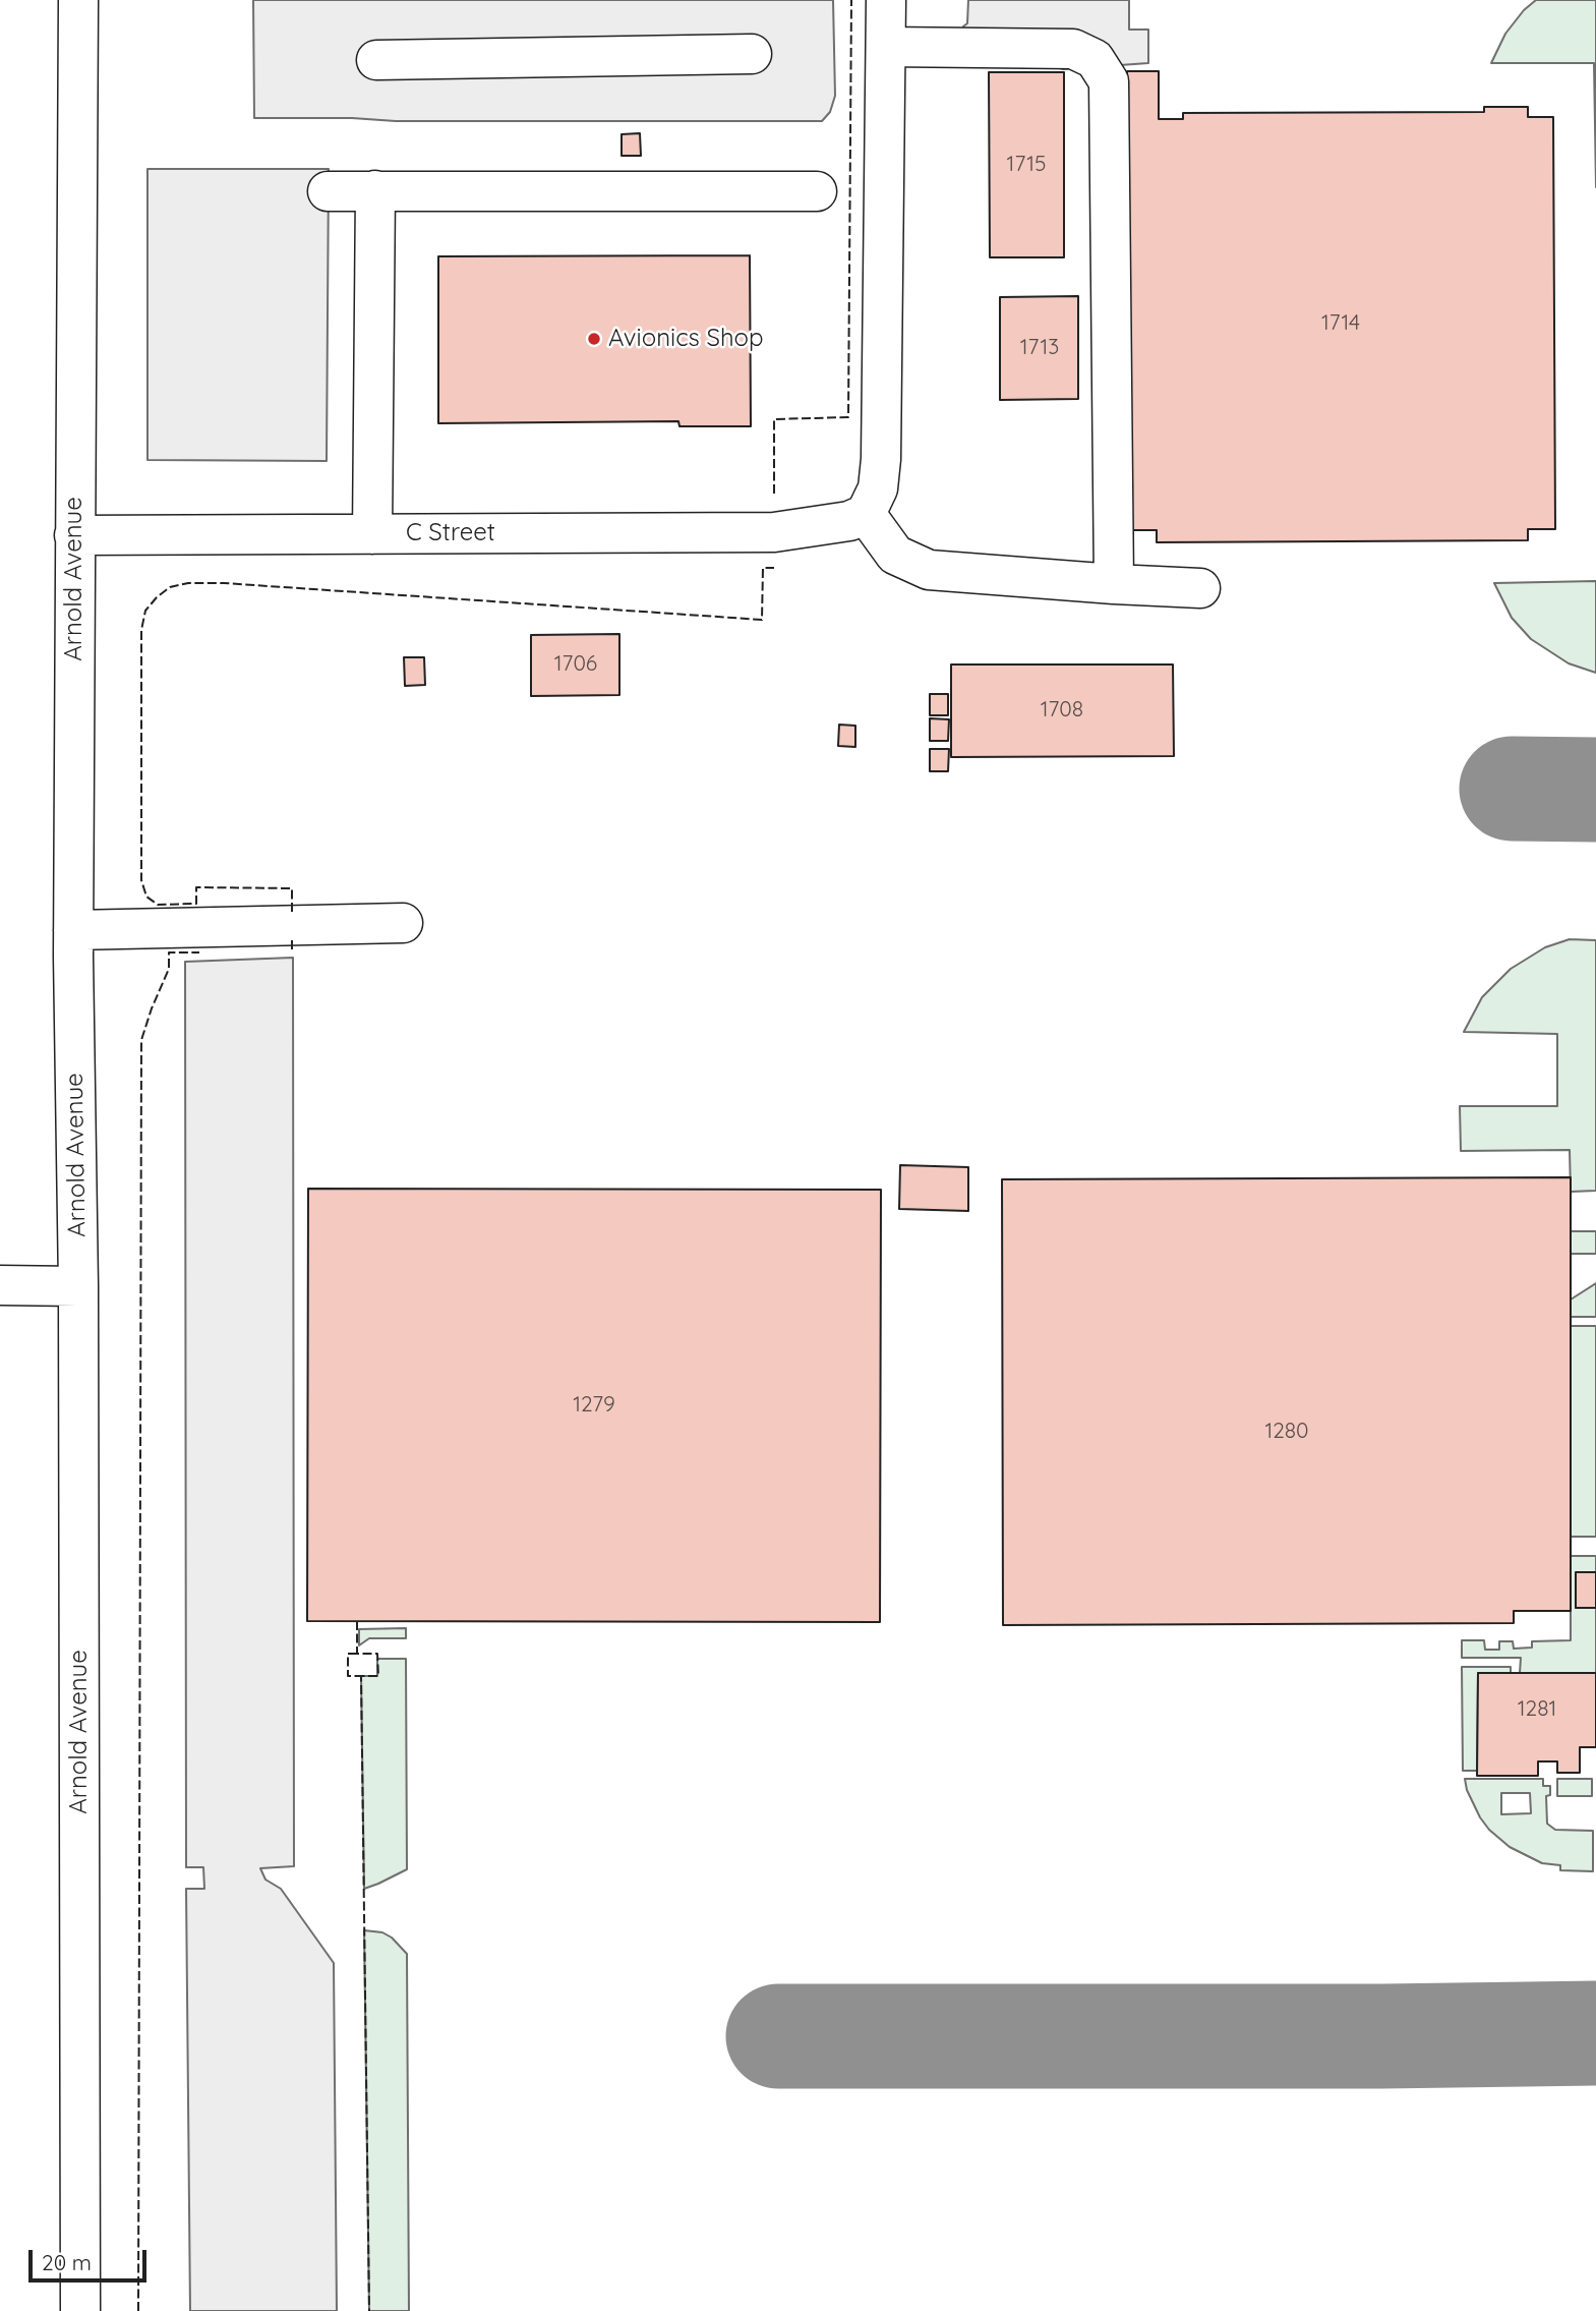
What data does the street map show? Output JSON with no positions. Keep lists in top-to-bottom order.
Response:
{
  "streets": {
    "street": ["C Street", "Arnold Avenue"]
  },
  "crossings": [
    ["C Street", "Arnold Avenue"]
  ],
  "places": ["Avionics Shop"],
  "house_numbers": [
    "1715",
    "1714",
    "1713",
    "1706",
    "1708",
    "1279",
    "1280",
    "1281"
  ],
  "scale_bar": "20 m"
}
